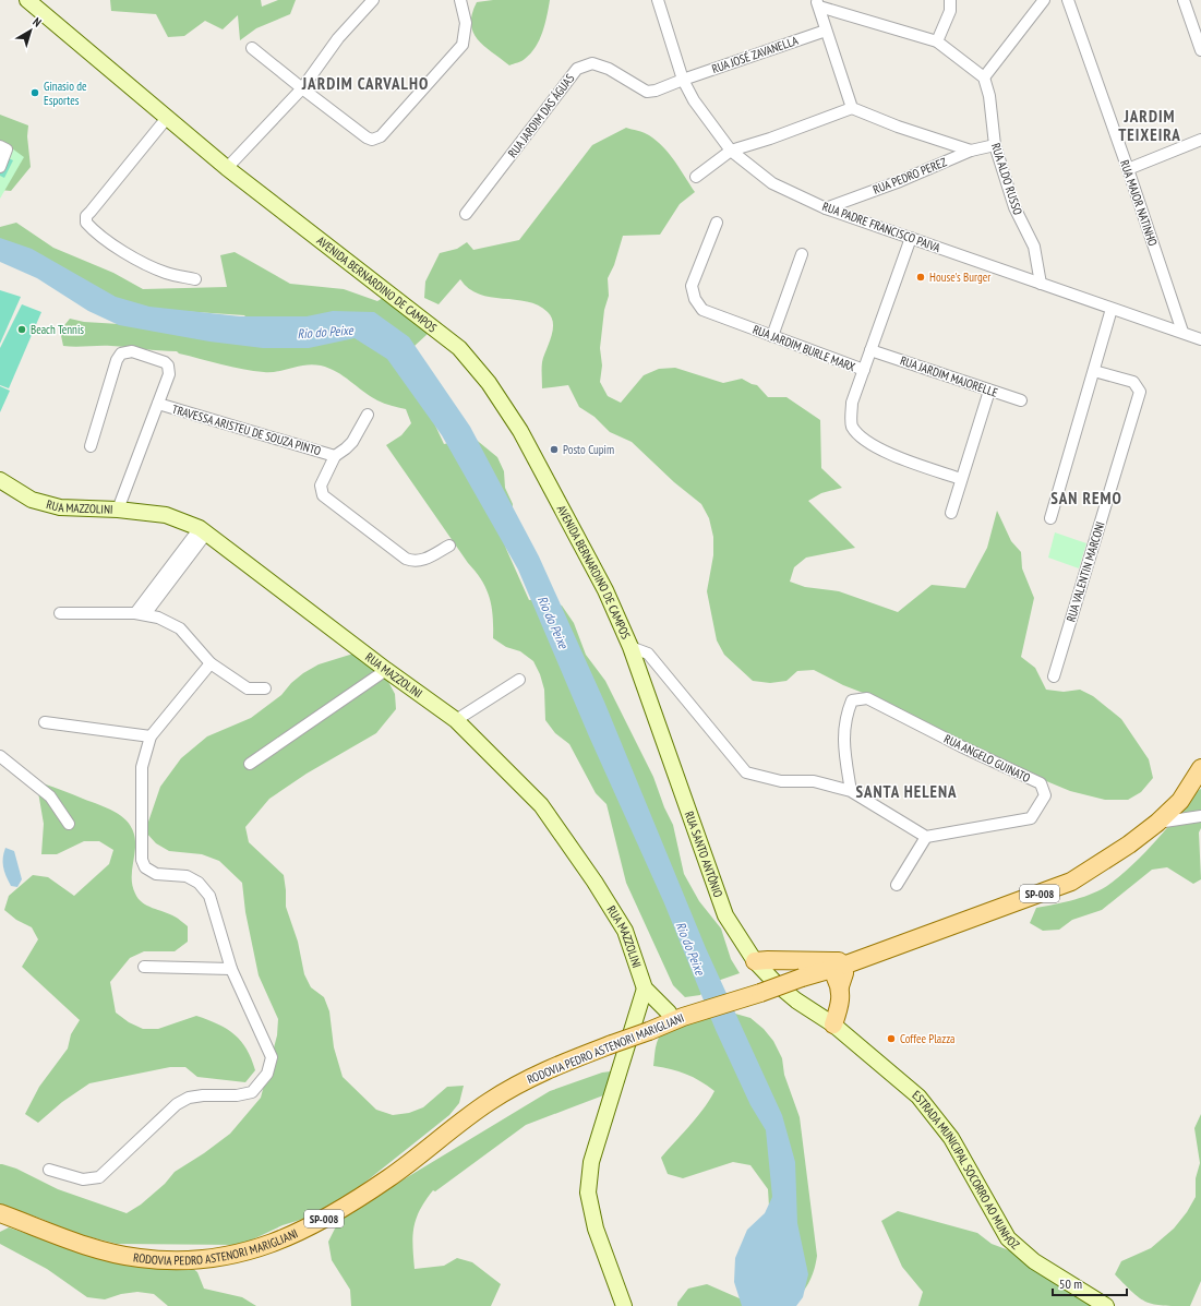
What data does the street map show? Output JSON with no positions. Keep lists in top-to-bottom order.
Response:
{
  "streets": {
    "main road": ["SP-008", "RODOVIA PEDRO ASTENORI MARIGLIANI"],
    "street": [
      "RUA JOSÉ ZAVANELLA",
      "RUA JARDIM DAS ÁGUAS",
      "RUA PEDRO PEREZ",
      "RUA ALDO RUSSO",
      "RUA MAJOR NATINHO",
      "RUA PADRE FRANCISCO PAIVA",
      "AVENIDA BERNARDINO DE CAMPOS",
      "RUA JARDIM BURLE MARX",
      "RUA JARDIM MAJORELLE",
      "TRAVESSA ARISTEU DE SOUZA PINTO",
      "RUA MAZZOLINI",
      "RUA VALENTIN MARCONI",
      "RUA ANGELO GUINATO",
      "RUA SANTO ANTÔNIO",
      "ESTRADA MUNICIPAL SOCORRO AO MUNHOZ"
    ]
  },
  "crossings": [
    ["RUA JOSÉ ZAVANELLA", "RUA JARDIM DAS ÁGUAS"],
    ["RUA JOSÉ ZAVANELLA", "RUA PADRE FRANCISCO PAIVA"],
    ["RUA JARDIM DAS ÁGUAS", "RUA PADRE FRANCISCO PAIVA"],
    ["RUA PEDRO PEREZ", "RUA ALDO RUSSO"],
    ["RUA PEDRO PEREZ", "RUA PADRE FRANCISCO PAIVA"],
    ["RUA ALDO RUSSO", "RUA PADRE FRANCISCO PAIVA"],
    ["RUA MAJOR NATINHO", "RUA PADRE FRANCISCO PAIVA"],
    ["RUA PADRE FRANCISCO PAIVA", "RUA JARDIM BURLE MARX"],
    ["AVENIDA BERNARDINO DE CAMPOS", "RUA SANTO ANTÔNIO"],
    ["RUA JARDIM BURLE MARX", "RUA JARDIM MAJORELLE"],
    ["RUA MAZZOLINI", "RODOVIA PEDRO ASTENORI MARIGLIANI"],
    ["RUA SANTO ANTÔNIO", "ESTRADA MUNICIPAL SOCORRO AO MUNHOZ"]
  ],
  "districts": [
    "JARDIM CARVALHO",
    "JARDIM TEIXEIRA",
    "SAN REMO",
    "SANTA HELENA"
  ],
  "water": ["Rio do Peixe"],
  "places": [
    "Ginasio de Esportes",
    "House's Burger",
    "Beach Tennis",
    "Posto Cupim",
    "Coffee Plazza"
  ],
  "scale_bar": "50 m",
  "north": "top right"
}
